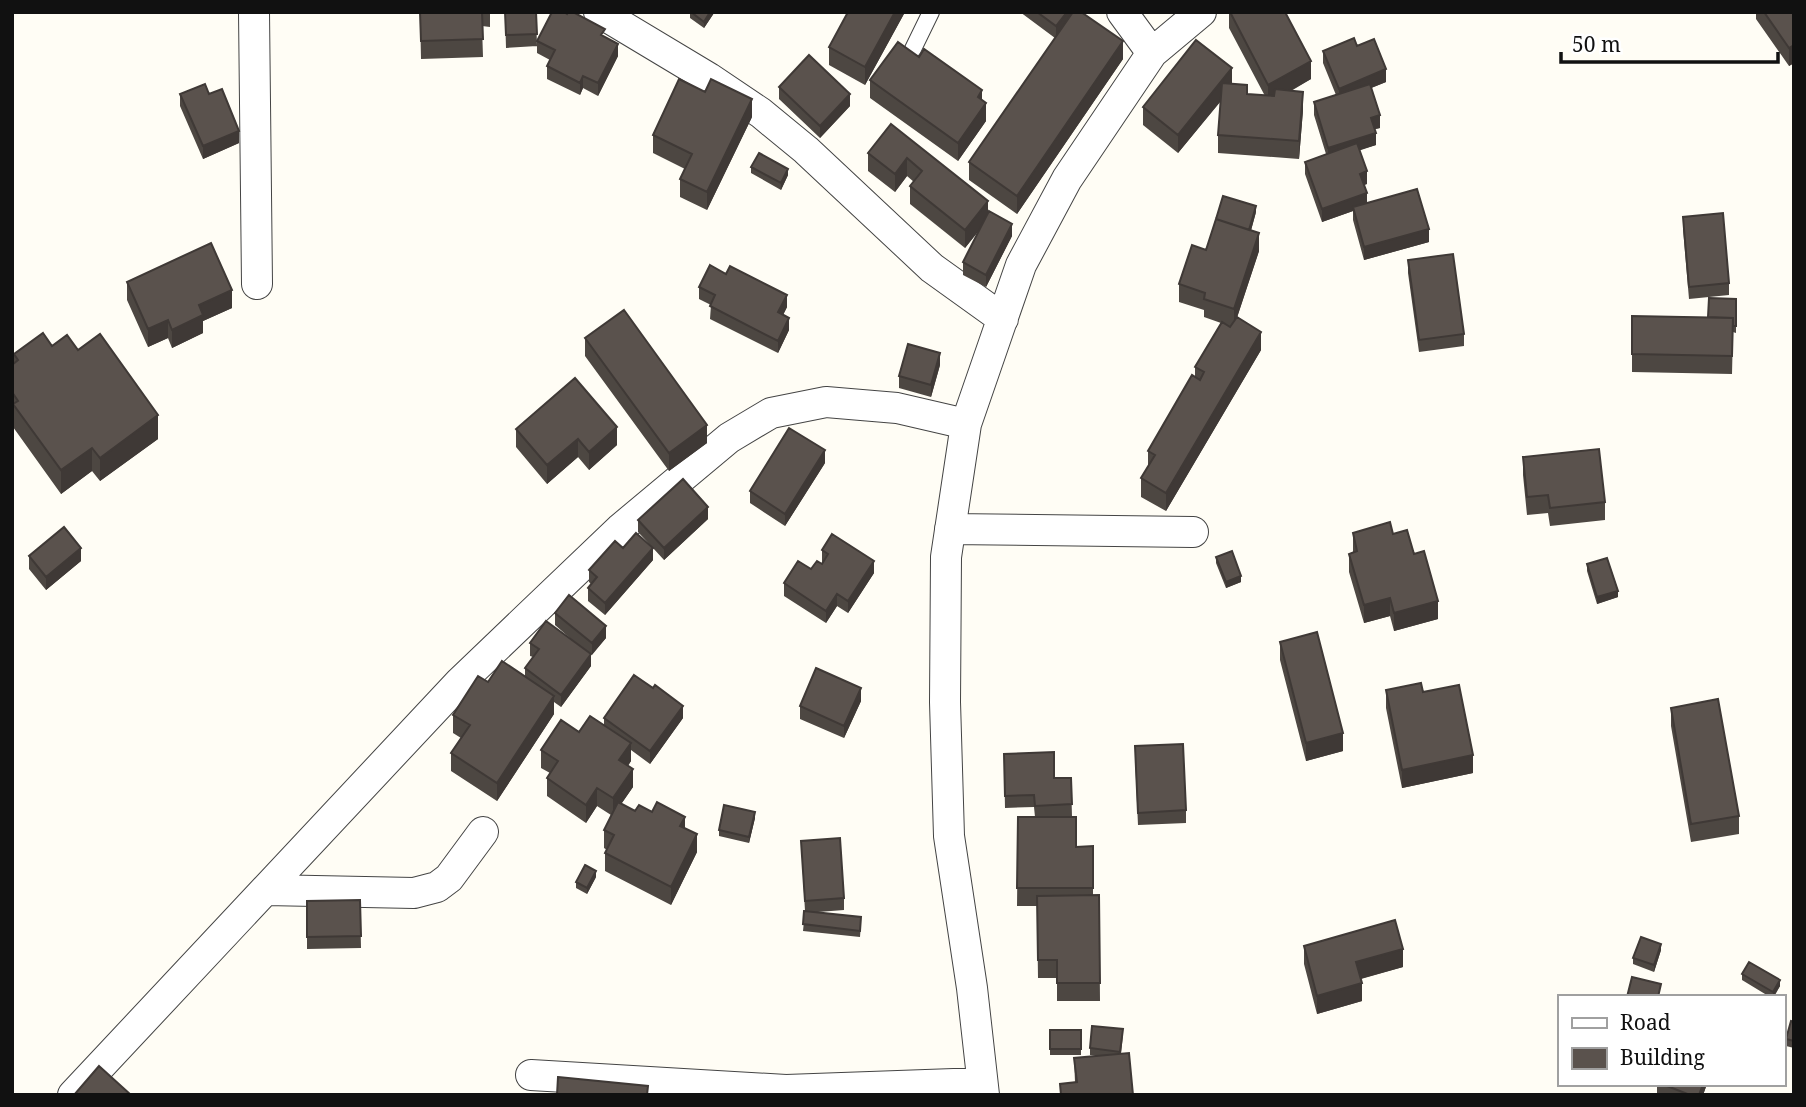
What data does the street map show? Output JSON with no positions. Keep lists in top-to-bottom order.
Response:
{
  "legend": ["Road", "Building"],
  "scale_bar": "50 m"
}
